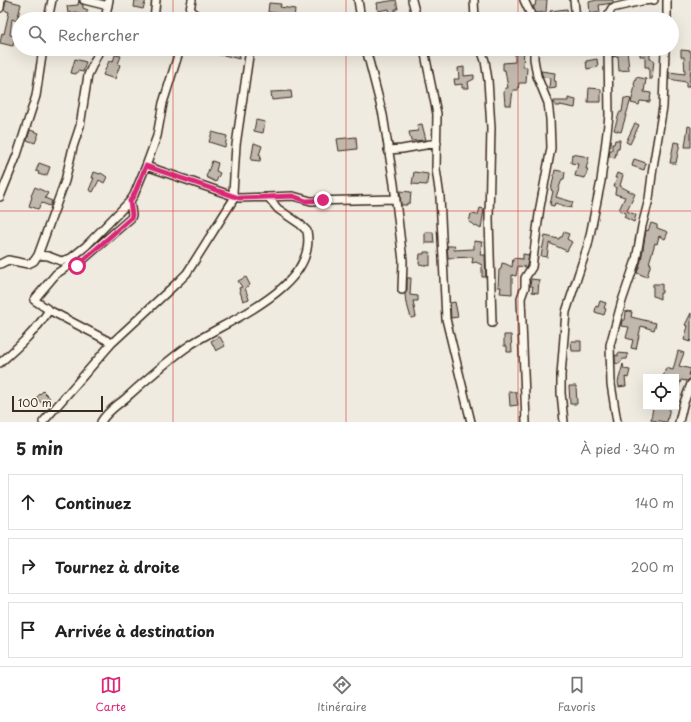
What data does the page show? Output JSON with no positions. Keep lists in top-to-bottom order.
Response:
{
  "scale_bar": "100 m",
  "page": {
    "search": "Rechercher",
    "scale": "100 m",
    "heading": ["5 min", "À pied · 340 m"],
    "list": [
      ["Continuez", "140 m"],
      ["Tournez à droite", "200 m"],
      "Arrivée à destination"
    ],
    "nav": ["Carte", "Itinéraire", "Favoris"]
  }
}
